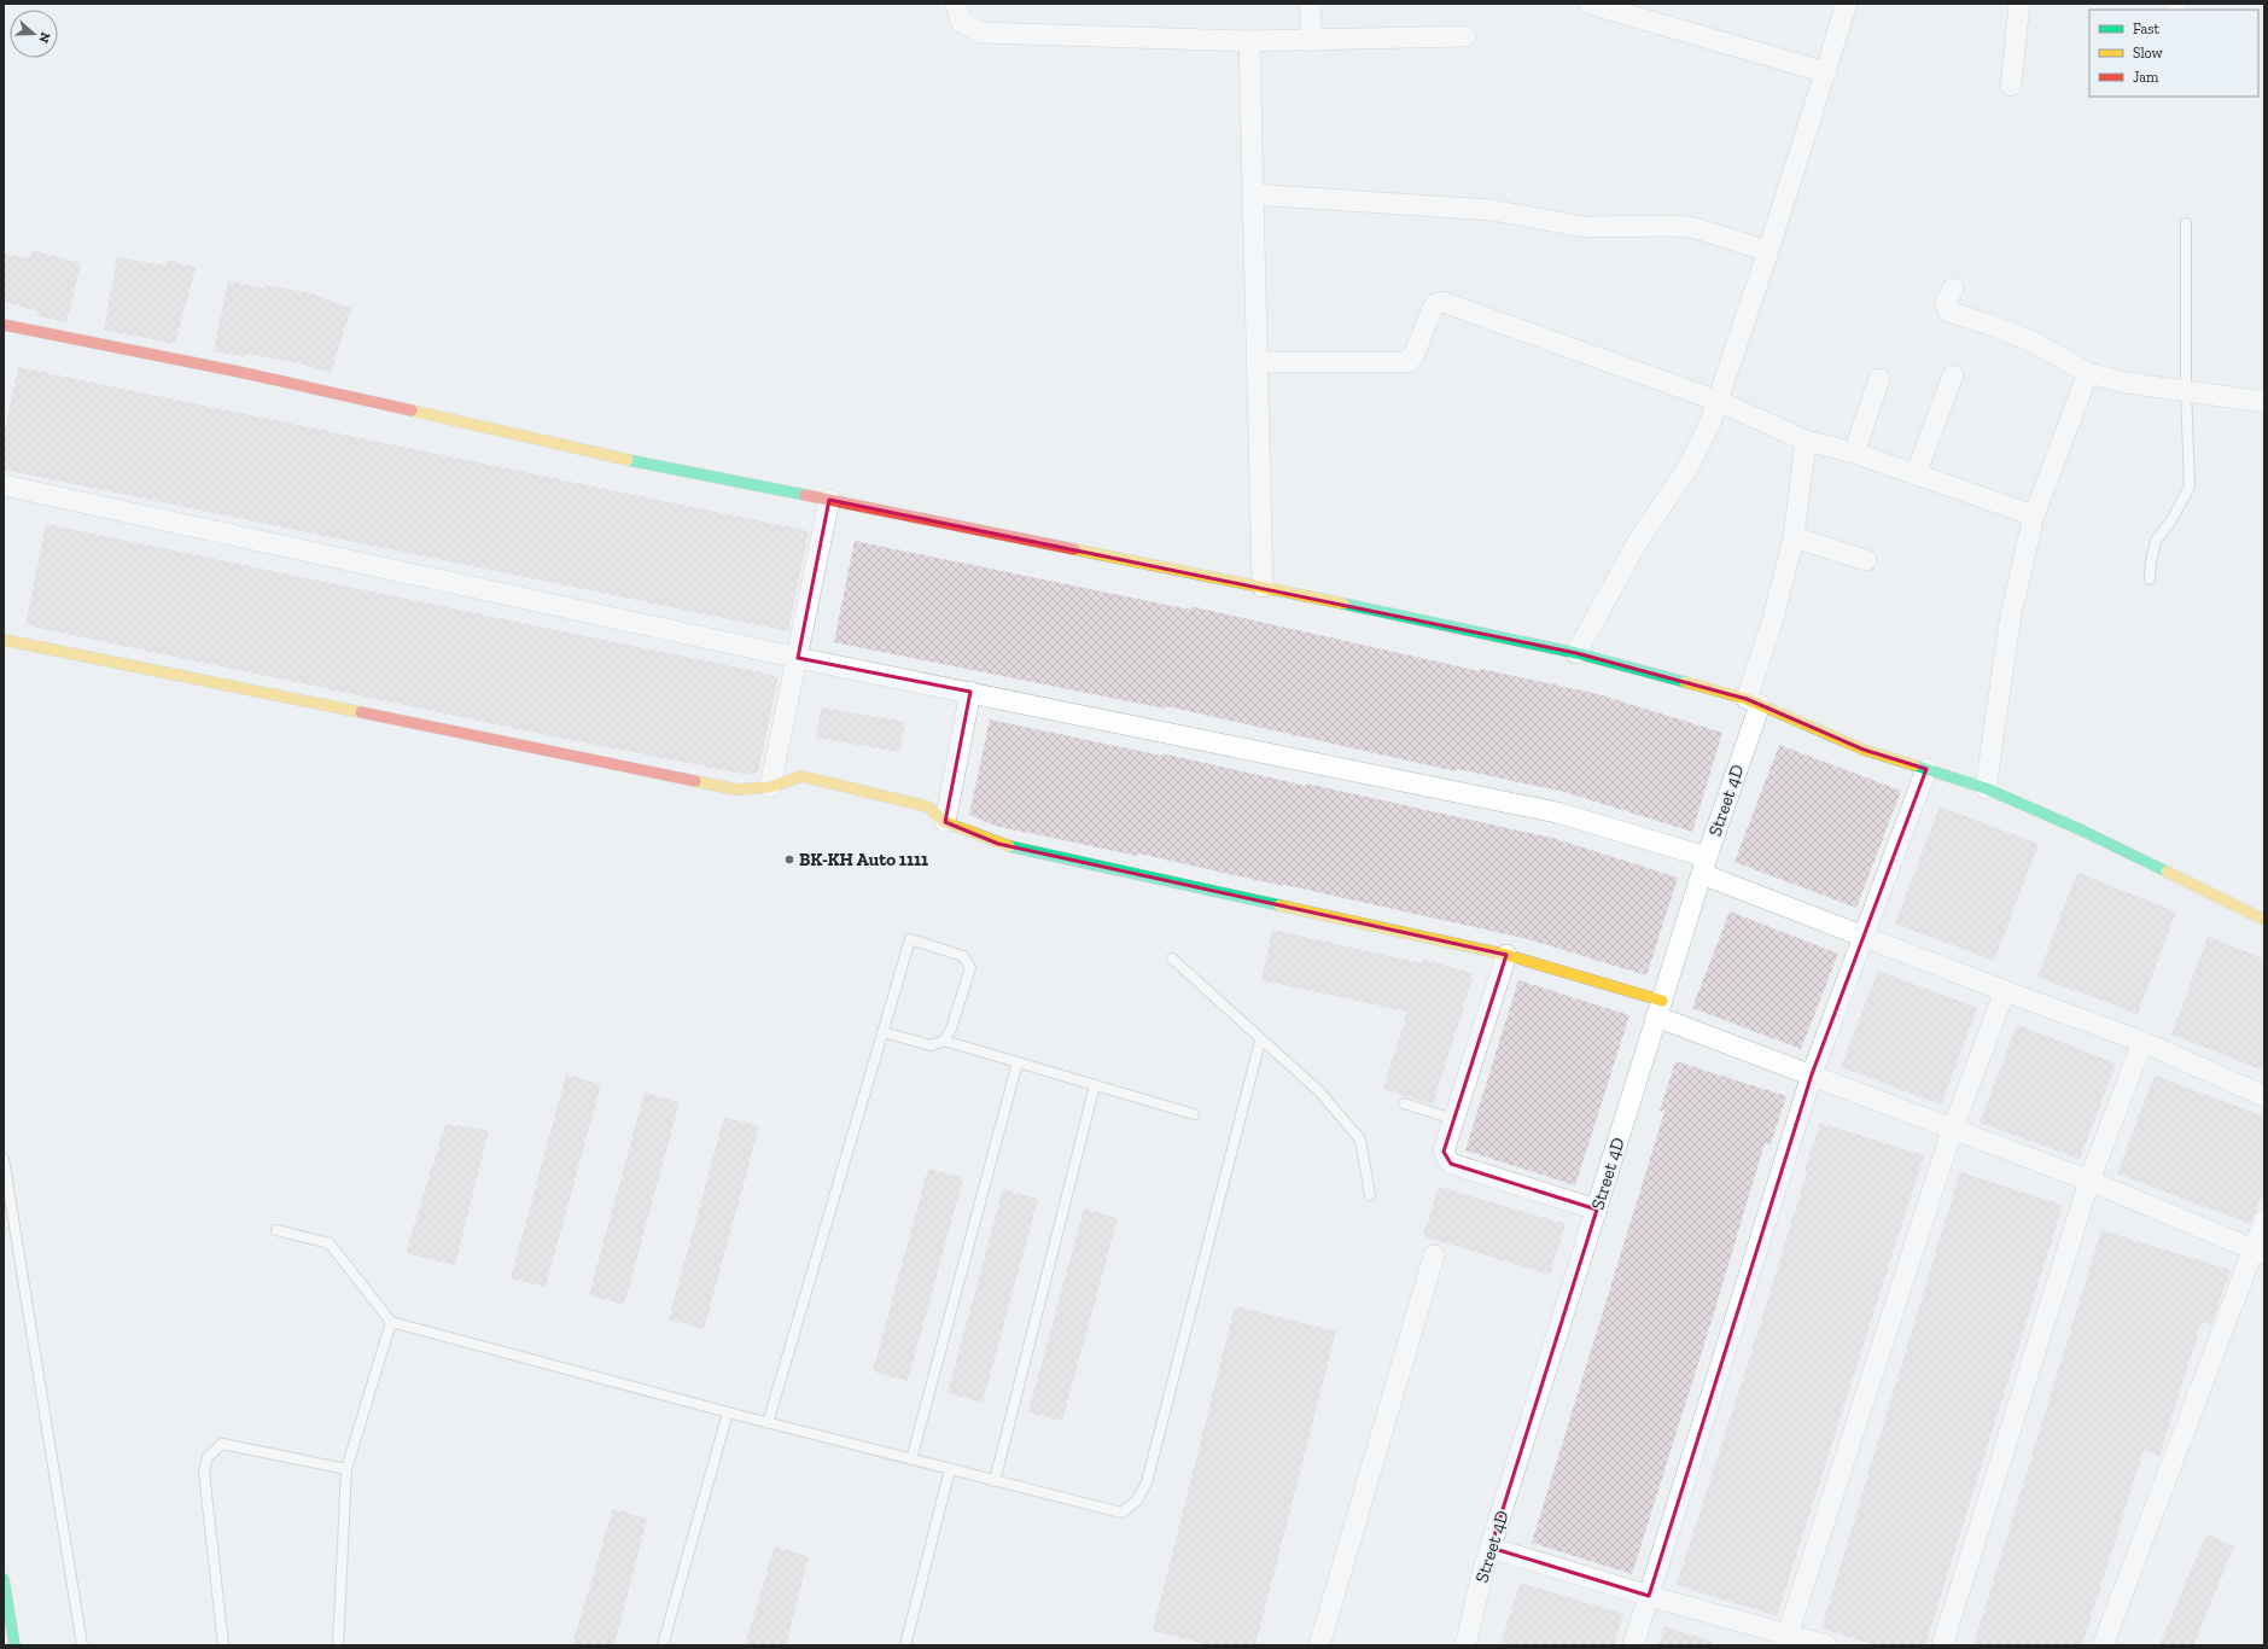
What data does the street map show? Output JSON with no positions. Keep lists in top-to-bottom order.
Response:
{
  "streets": {
    "street": ["Street 4D"]
  },
  "places": ["BK-KH Auto 1111"],
  "legend": ["Fast", "Slow", "Jam"],
  "north": "right"
}
